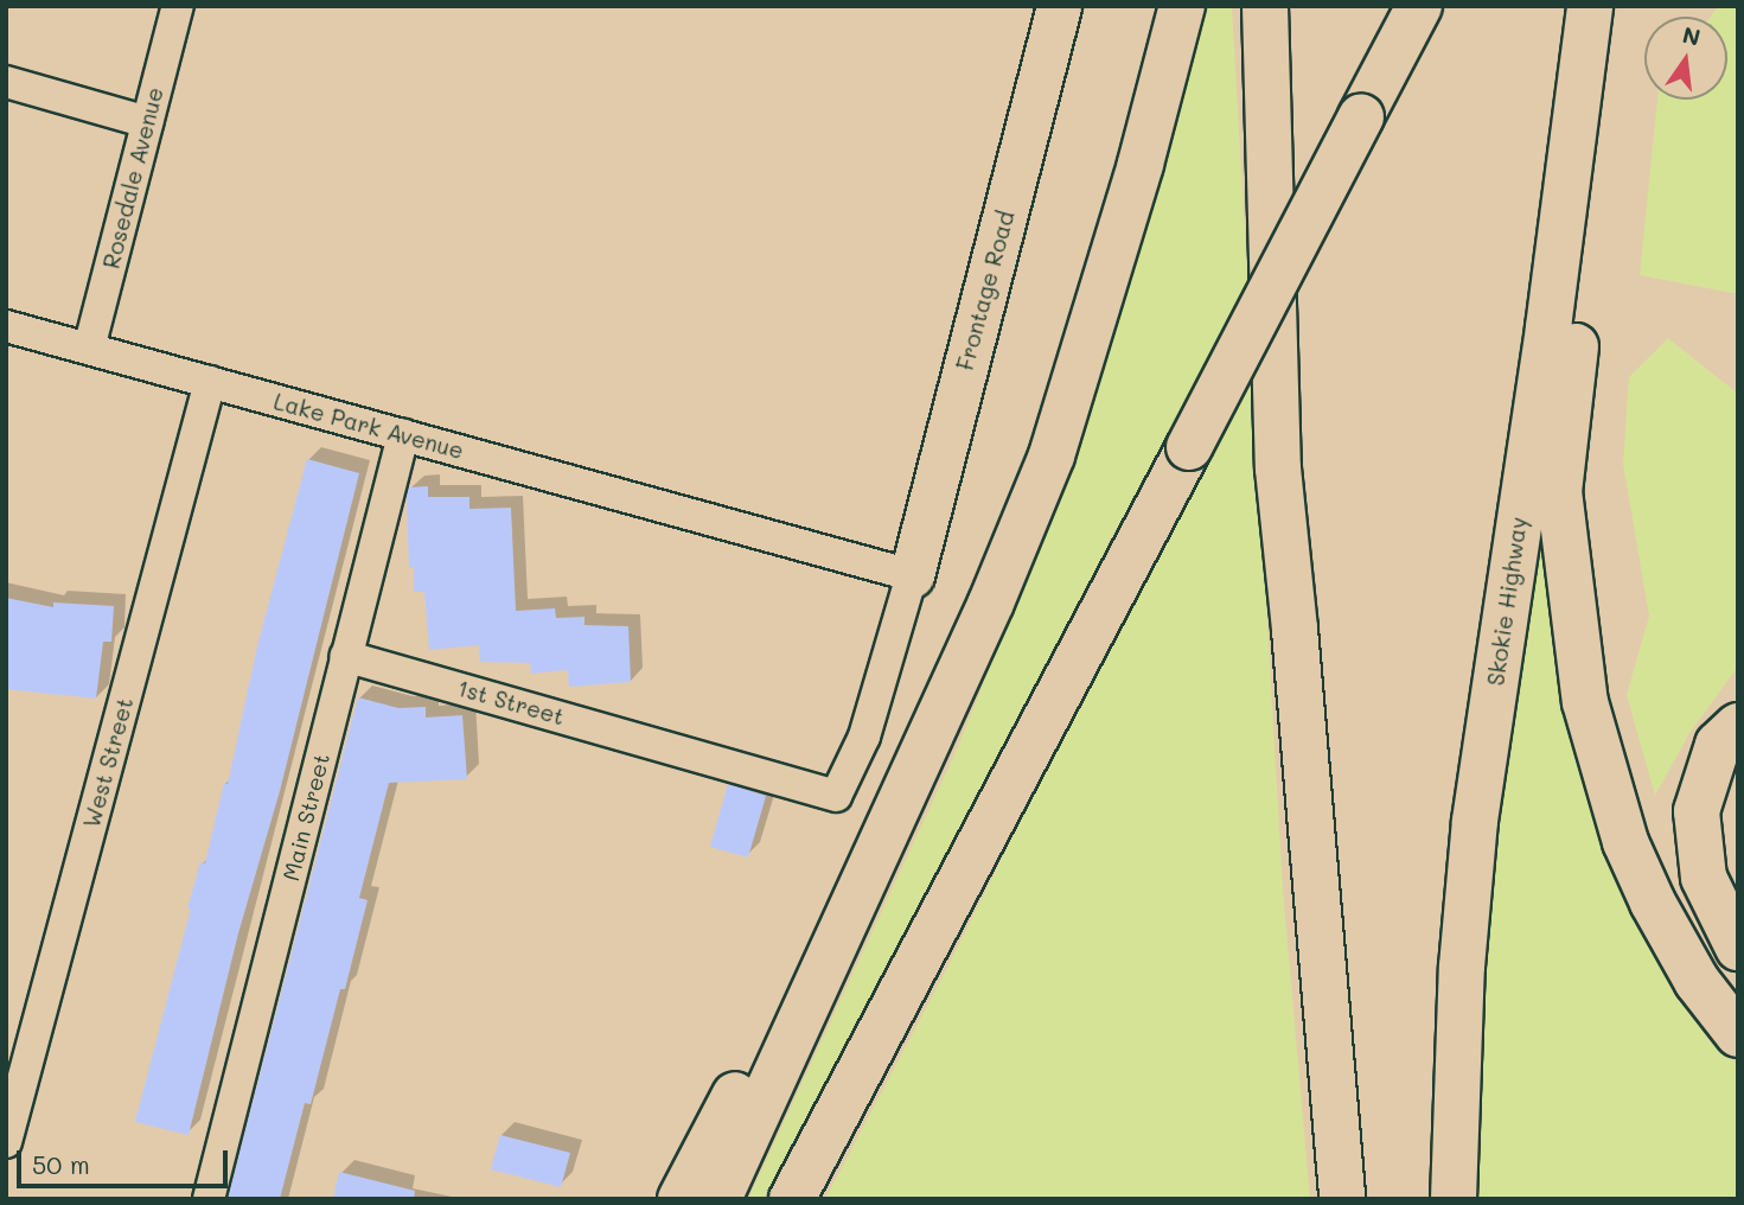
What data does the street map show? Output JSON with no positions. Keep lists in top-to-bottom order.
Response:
{
  "streets": {
    "main road": ["Skokie Highway"],
    "street": [
      "Rosedale Avenue",
      "Frontage Road",
      "Lake Park Avenue",
      "1st Street",
      "West Street",
      "Main Street"
    ]
  },
  "crossings": [
    ["Rosedale Avenue", "Lake Park Avenue"],
    ["Frontage Road", "Lake Park Avenue"],
    ["Frontage Road", "1st Street"],
    ["Lake Park Avenue", "1st Street"],
    ["Lake Park Avenue", "West Street"],
    ["Lake Park Avenue", "Main Street"],
    ["1st Street", "Main Street"]
  ],
  "scale_bar": "50 m",
  "north": "top"
}
